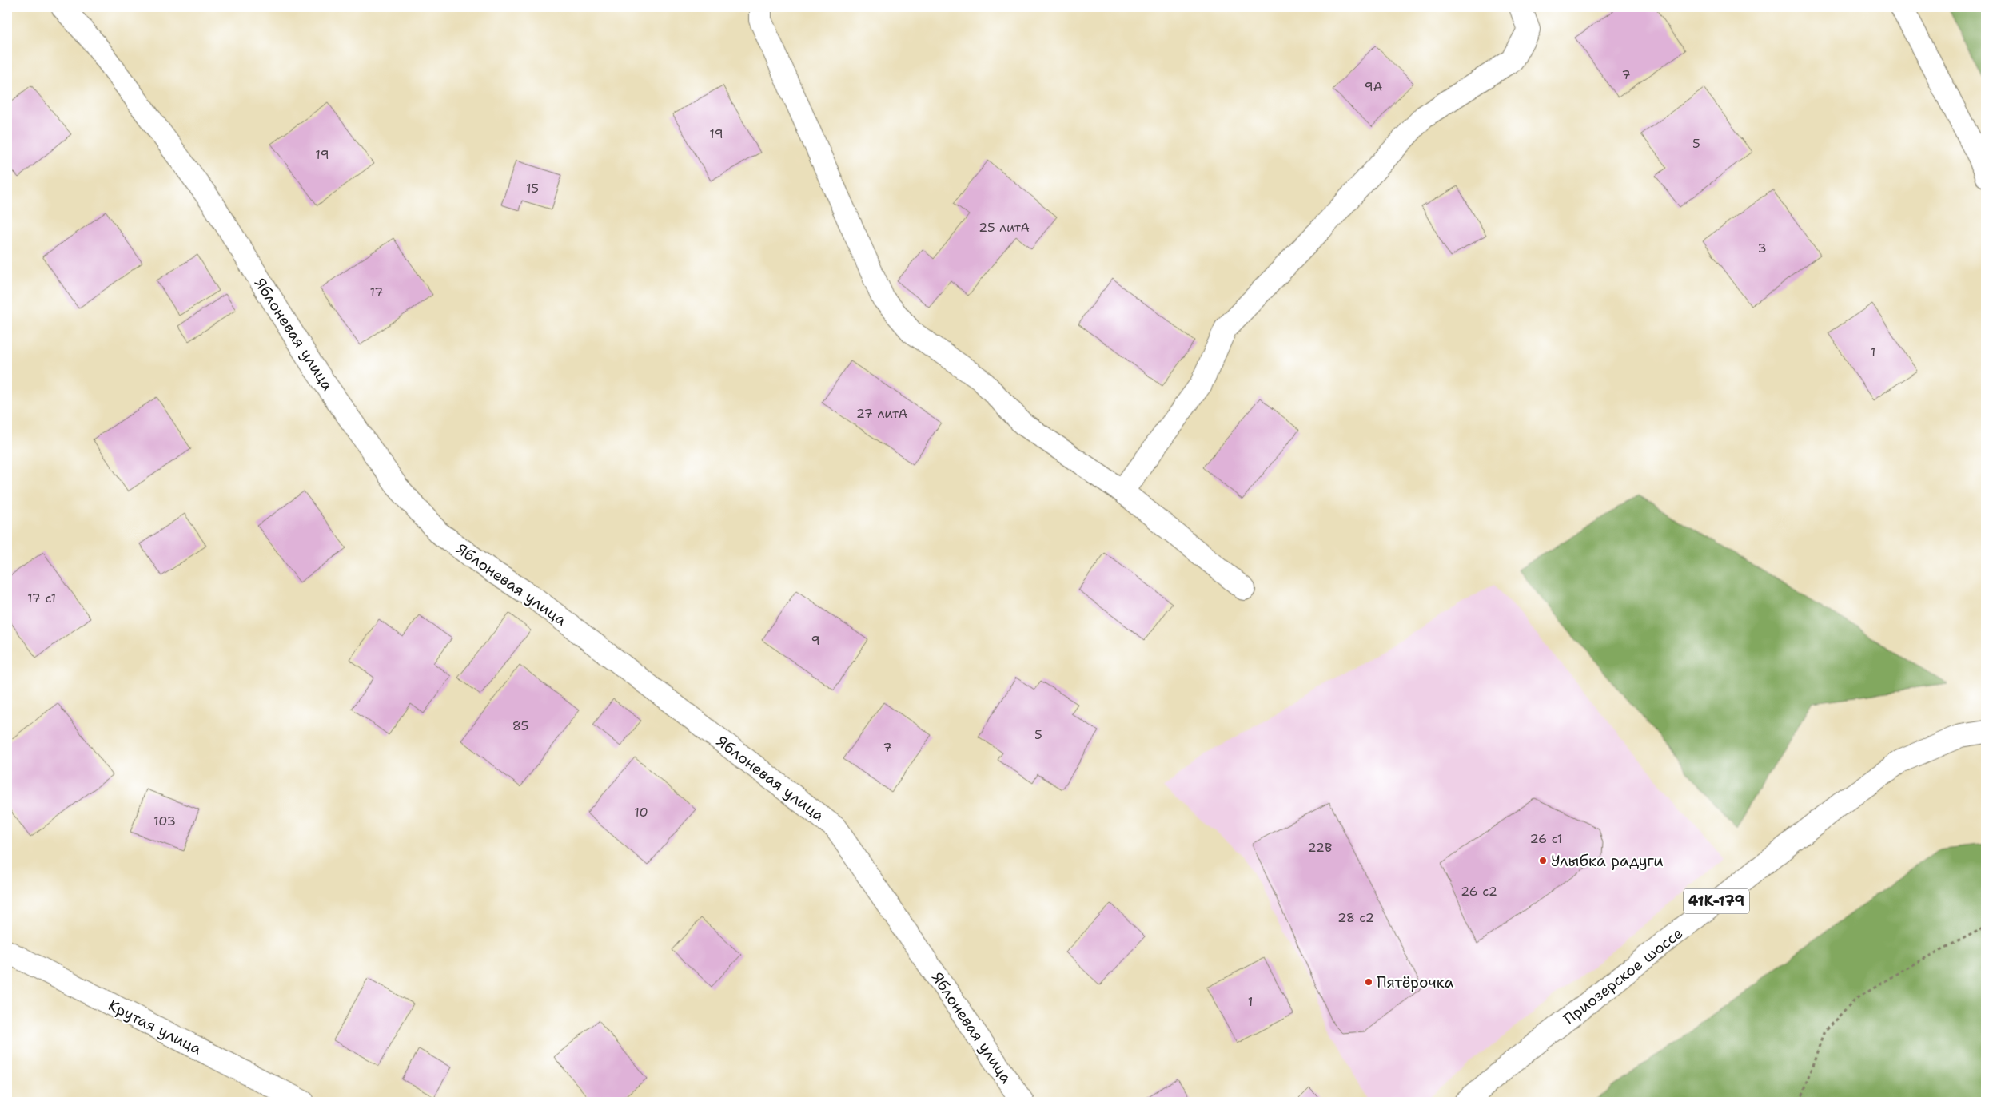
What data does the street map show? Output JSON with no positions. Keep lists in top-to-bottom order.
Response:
{
  "streets": {
    "street": [
      "Яблоневая улица",
      "41К-179",
      "Приозерское шоссе",
      "Крутая улица"
    ]
  },
  "places": ["Улыбка радуги", "Пятёрочка"],
  "house_numbers": [
    "7",
    "9А",
    "19",
    "5",
    "19",
    "15",
    "25 литА",
    "3",
    "17",
    "1",
    "27 литА",
    "17 с1",
    "9",
    "85",
    "5",
    "7",
    "10",
    "103",
    "26 с1",
    "22В",
    "26 с2",
    "28 с2",
    "1"
  ]
}
